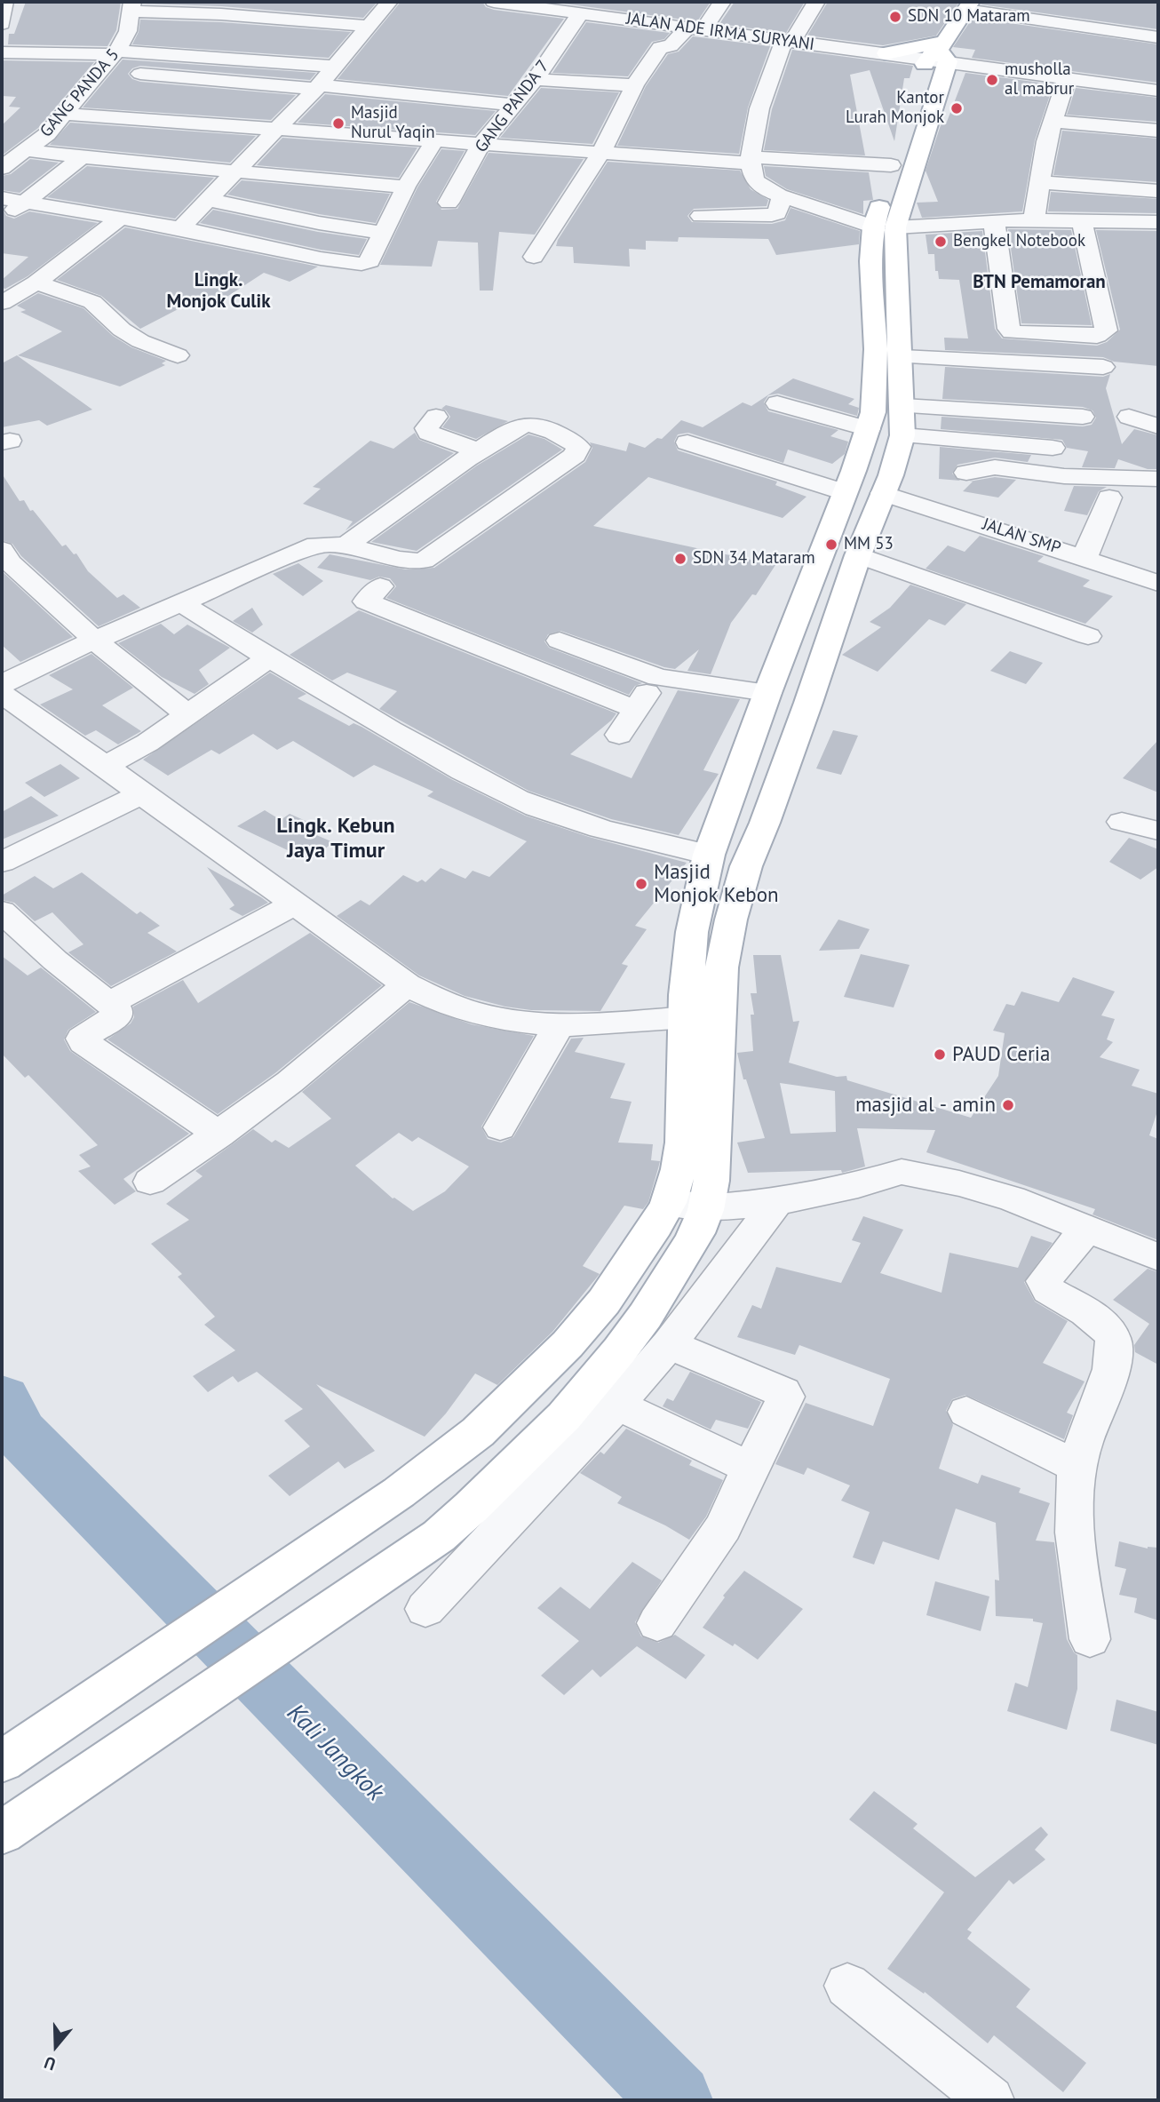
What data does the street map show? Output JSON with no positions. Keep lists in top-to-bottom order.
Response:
{
  "streets": {
    "street": [
      "JALAN ADE IRMA SURYANI",
      "GANG PANDA 5",
      "GANG PANDA 7",
      "JALAN SMP"
    ]
  },
  "crossings": [
    ["JALAN ADE IRMA SURYANI", "GANG PANDA 7"]
  ],
  "districts": ["Lingk. Monjok Culik", "BTN Pemamoran", "Lingk. Kebun Jaya Timur"],
  "water": ["Kali Jangkok"],
  "places": [
    "SDN 10 Mataram",
    "musholla al mabrur",
    "Kantor Lurah Monjok",
    "Masjid Nurul Yaqin",
    "Bengkel Notebook",
    "MM 53",
    "SDN 34 Mataram",
    "Masjid Monjok Kebon",
    "PAUD Ceria",
    "masjid al - amin"
  ],
  "north": "bottom"
}
